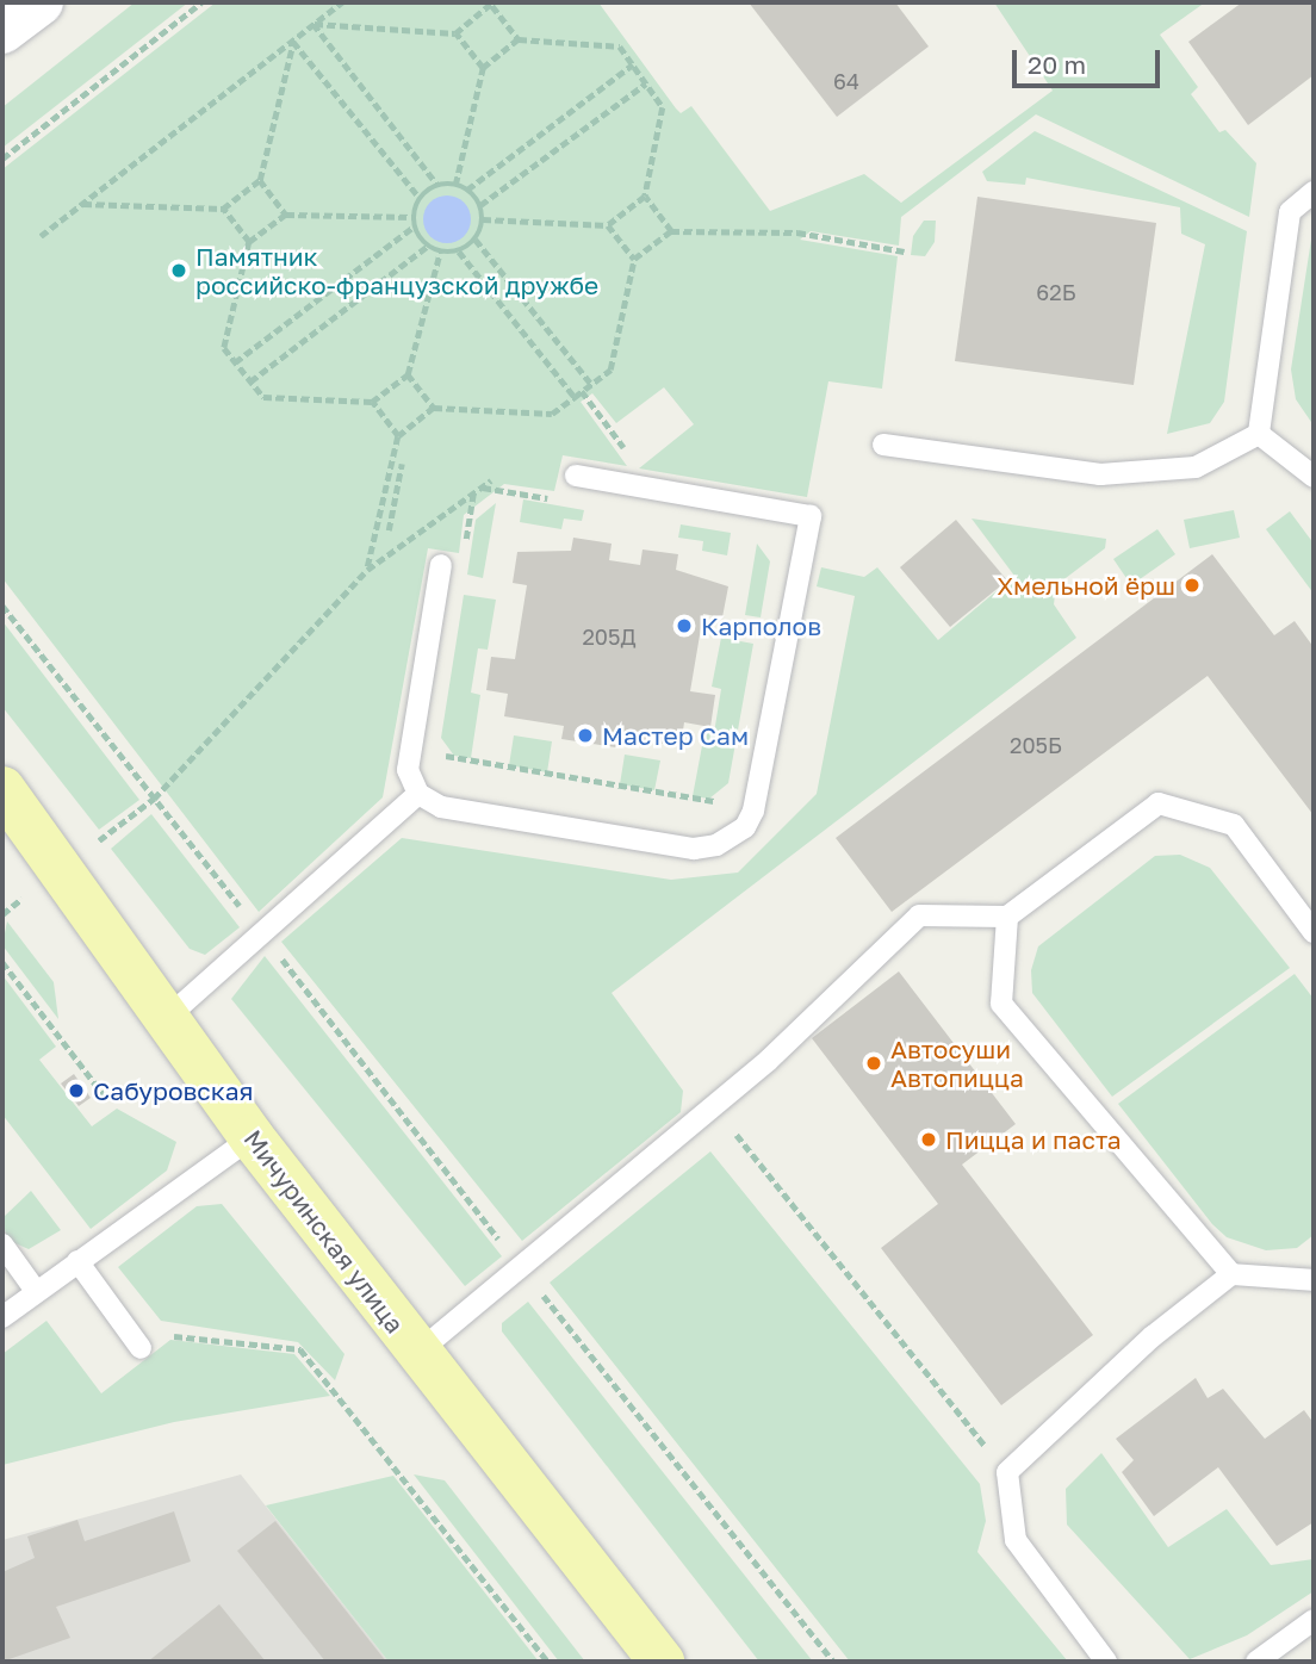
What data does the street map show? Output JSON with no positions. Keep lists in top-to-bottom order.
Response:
{
  "streets": {
    "main road": ["Мичуринская улица"]
  },
  "places": [
    "Памятник российско-французской дружбе",
    "Хмельной ёрш",
    "Карполов",
    "Мастер Сам",
    "Автосуши Автопицца",
    "Сабуровская",
    "Пицца и паста"
  ],
  "house_numbers": [
    "64",
    "62Б",
    "205Д",
    "205Б"
  ],
  "scale_bar": "20 m"
}
